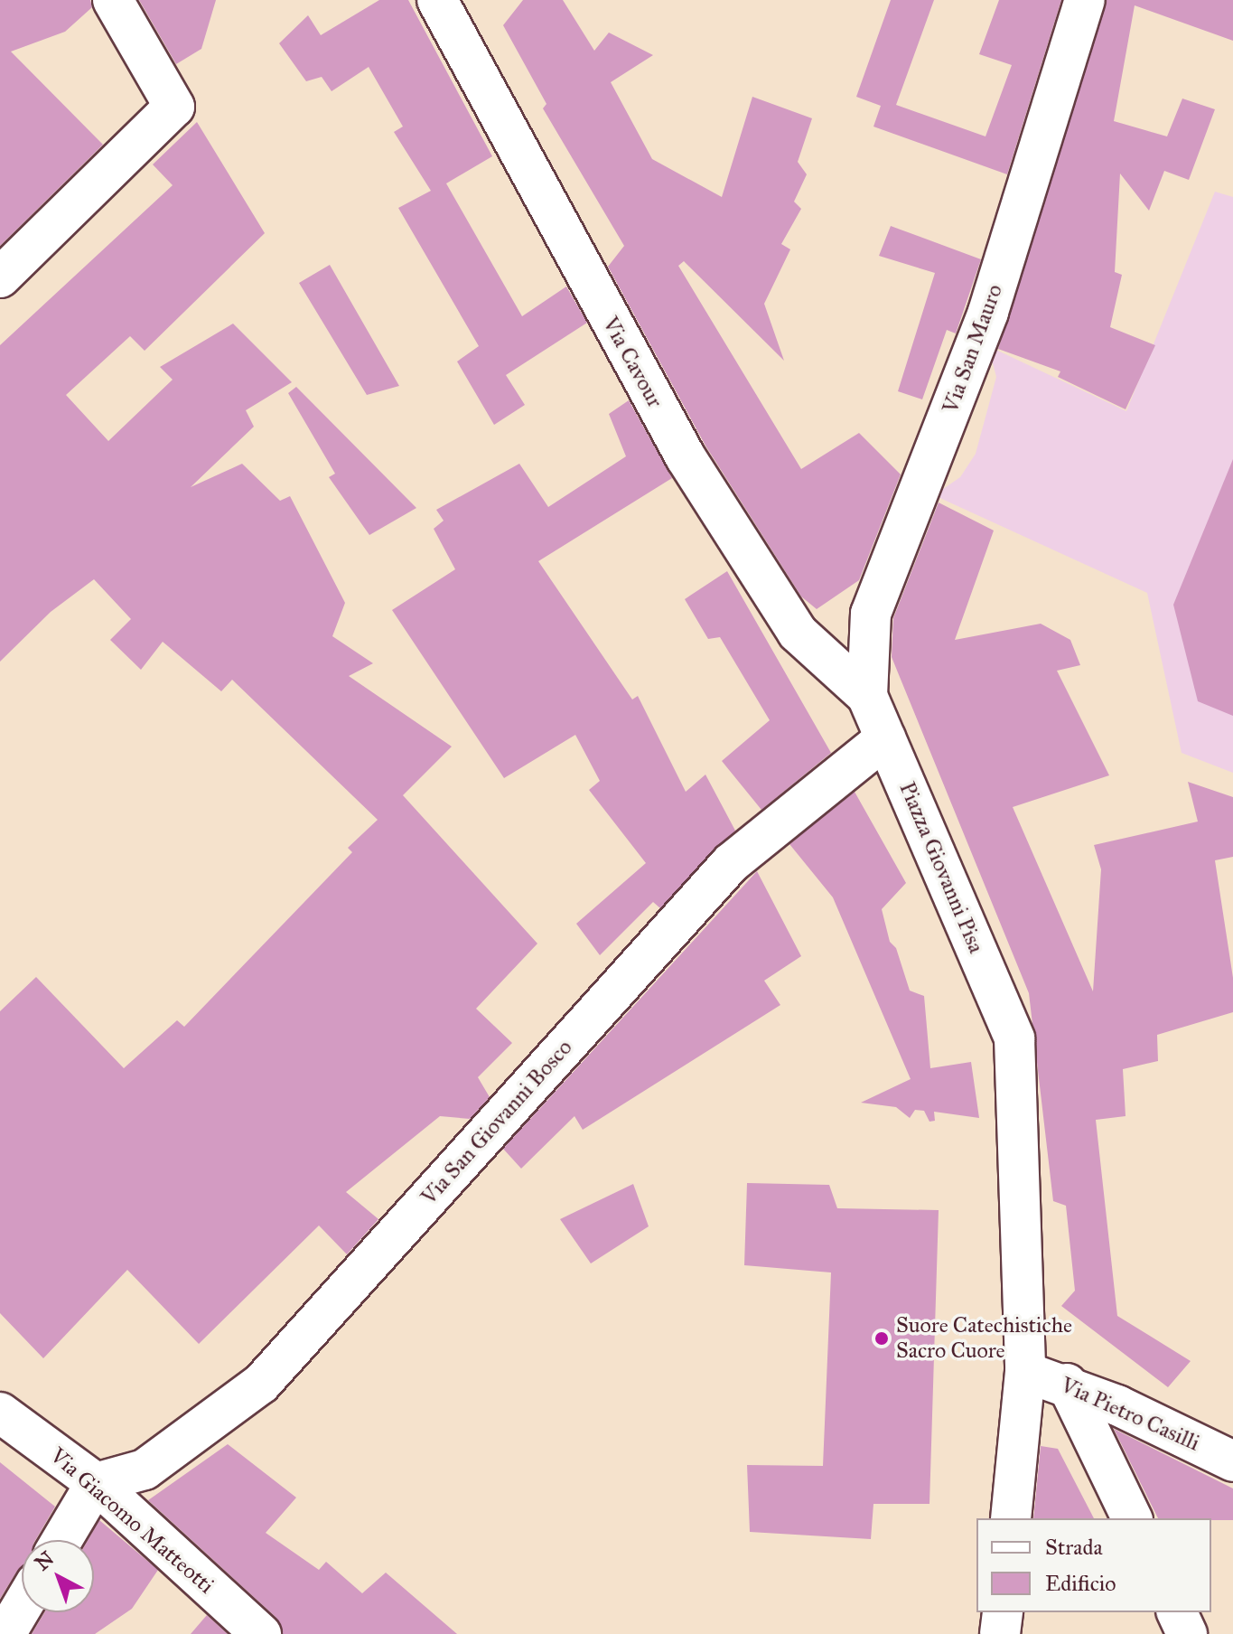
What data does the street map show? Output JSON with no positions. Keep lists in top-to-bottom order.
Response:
{
  "streets": {
    "street": [
      "Via San Mauro",
      "Via Cavour",
      "Piazza Giovanni Pisa",
      "Via San Giovanni Bosco",
      "Via Pietro Casilli",
      "Via Giacomo Matteotti"
    ]
  },
  "crossings": [
    ["Via San Mauro", "Via Cavour"],
    ["Via San Mauro", "Piazza Giovanni Pisa"],
    ["Via Cavour", "Piazza Giovanni Pisa"],
    ["Piazza Giovanni Pisa", "Via San Giovanni Bosco"],
    ["Piazza Giovanni Pisa", "Via Pietro Casilli"],
    ["Via San Giovanni Bosco", "Via Giacomo Matteotti"]
  ],
  "places": ["Suore Catechistiche Sacro Cuore"],
  "legend": ["Strada", "Edificio"],
  "north": "top left"
}
